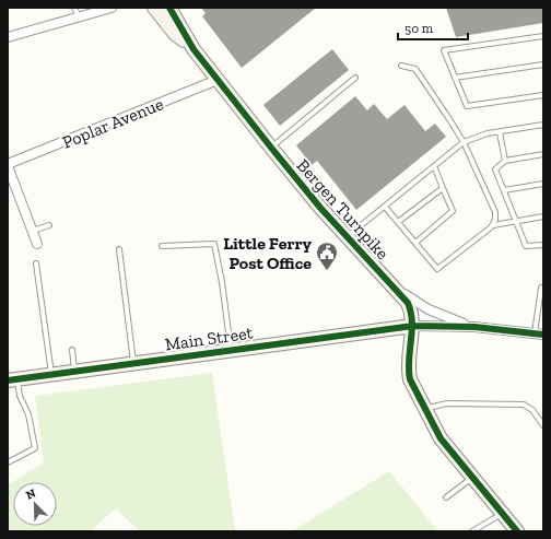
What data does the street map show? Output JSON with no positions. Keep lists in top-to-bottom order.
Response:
{
  "streets": {
    "street": ["Poplar Avenue", "Bergen Turnpike", "Main Street"]
  },
  "crossings": [
    ["Poplar Avenue", "Bergen Turnpike"],
    ["Bergen Turnpike", "Main Street"]
  ],
  "places": {
    "public building": ["Little Ferry Post Office"]
  },
  "scale_bar": "50 m",
  "north": "top left"
}
